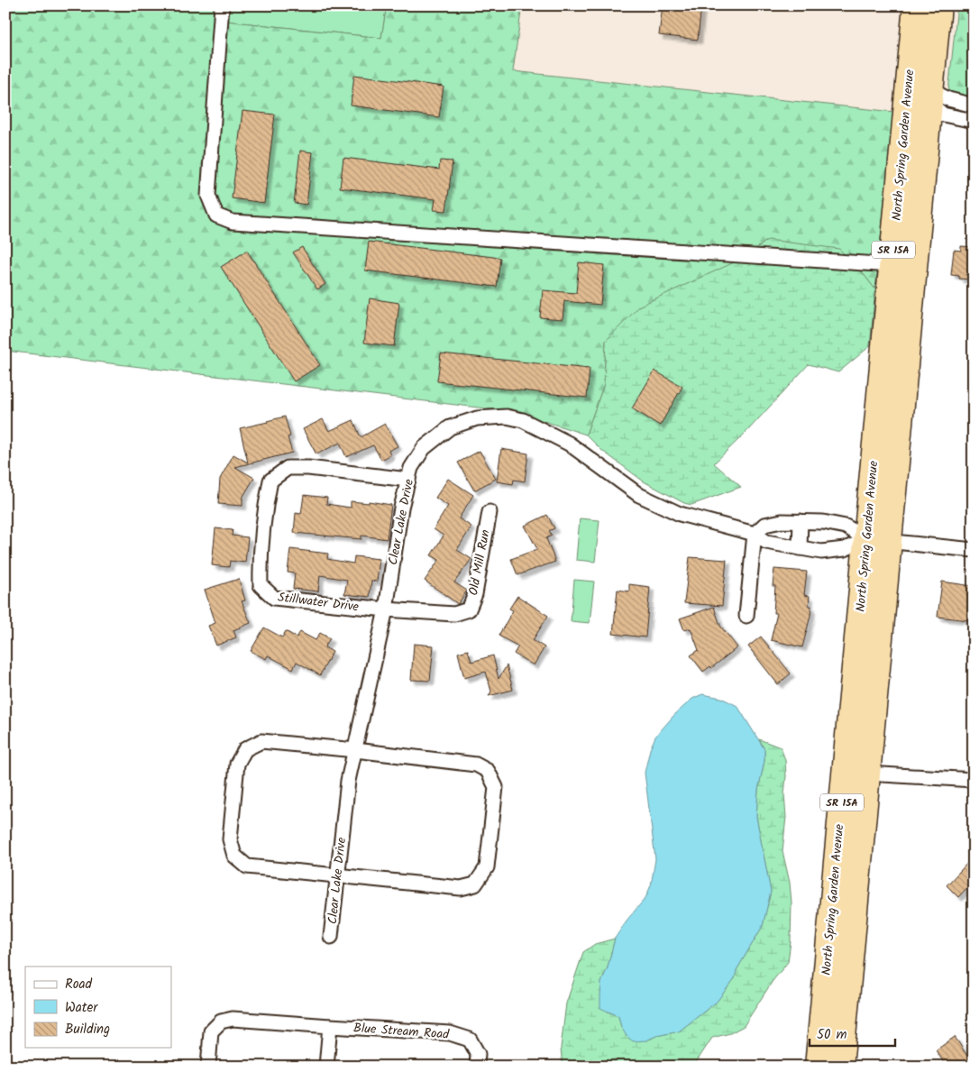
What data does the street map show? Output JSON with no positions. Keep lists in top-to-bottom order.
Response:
{
  "streets": {
    "highway": ["North Spring Garden Avenue", "SR 15A"],
    "street": [
      "Clear Lake Drive",
      "Old Mill Run",
      "Stillwater Drive",
      "Blue Stream Road"
    ]
  },
  "crossings": [
    ["North Spring Garden Avenue", "Clear Lake Drive"],
    ["Clear Lake Drive", "Old Mill Run"],
    ["Clear Lake Drive", "Stillwater Drive"],
    ["Old Mill Run", "Stillwater Drive"]
  ],
  "legend": ["Road", "Water", "Building"],
  "scale_bar": "50 m"
}
